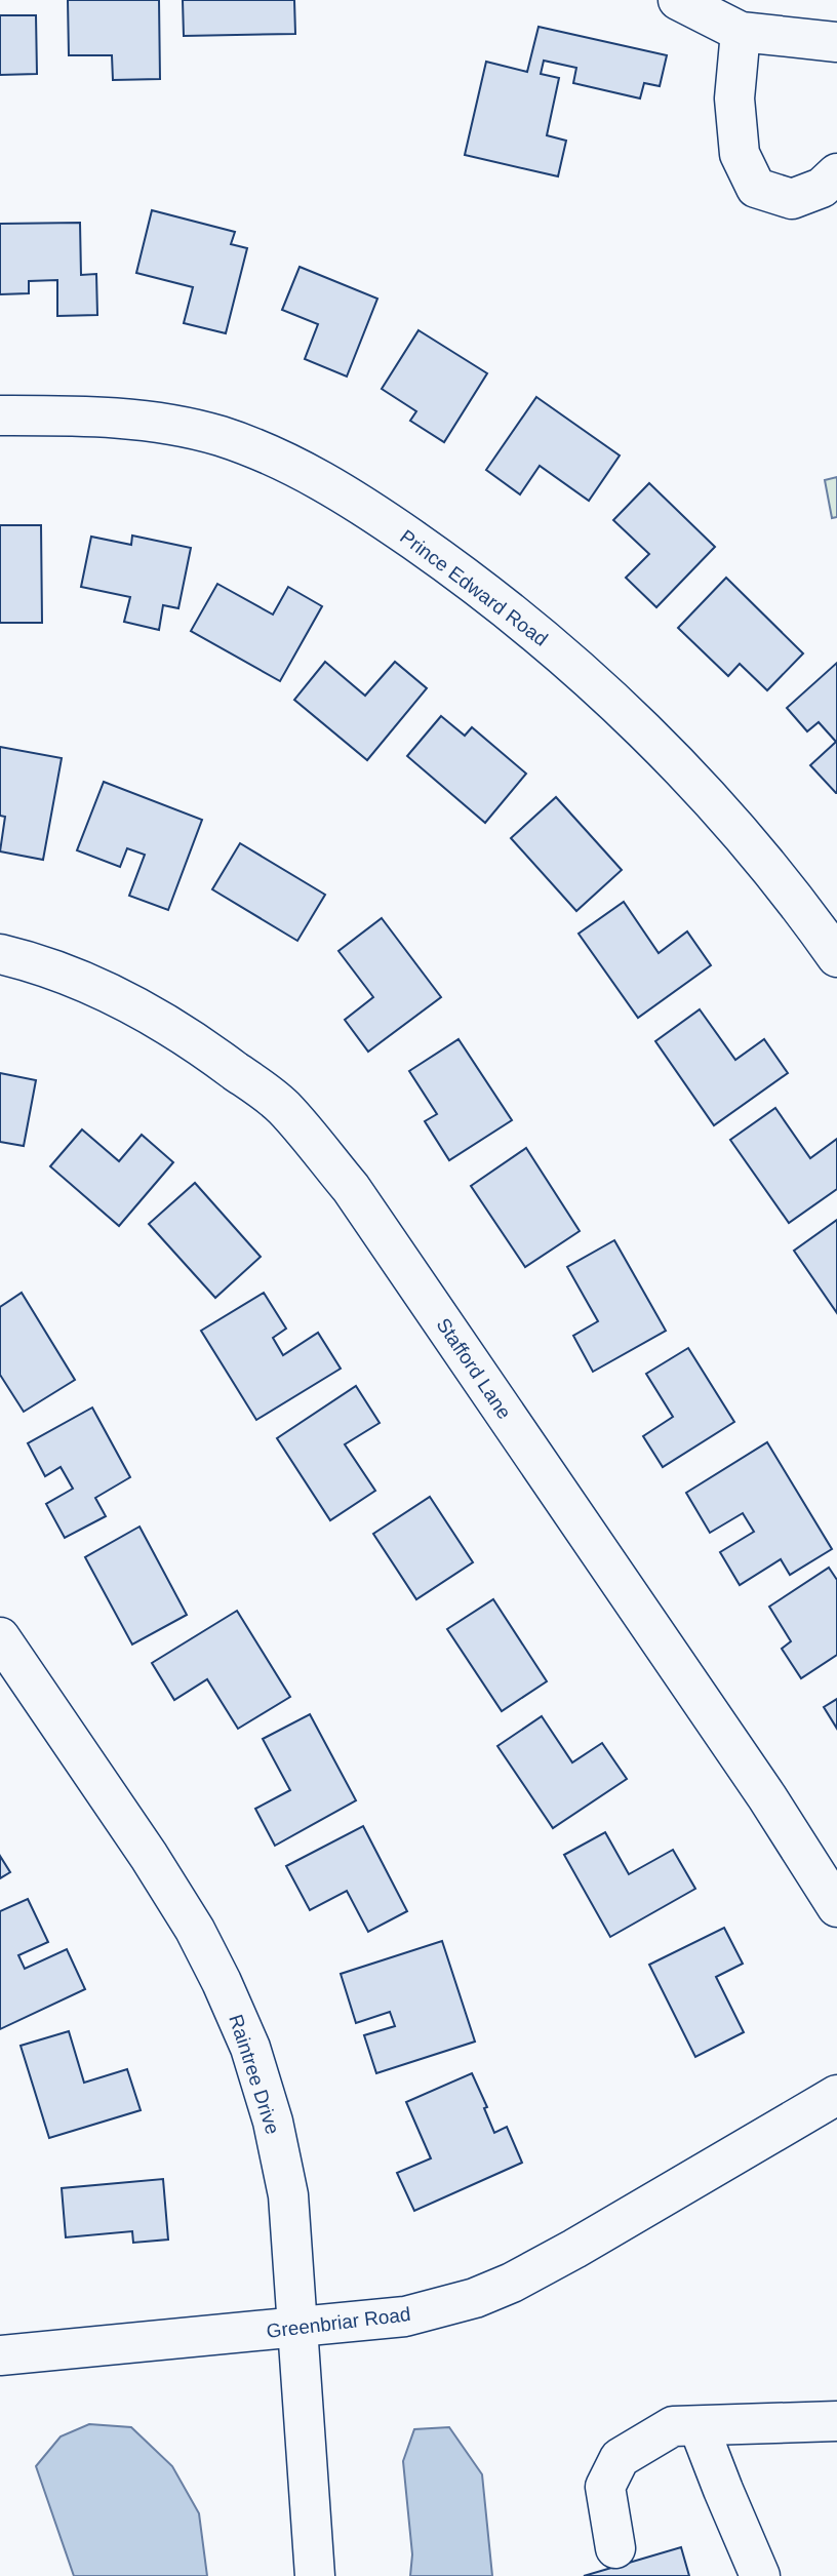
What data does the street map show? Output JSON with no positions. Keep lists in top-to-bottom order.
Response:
{
  "streets": {
    "street": [
      "Prince Edward Road",
      "Stafford Lane",
      "Raintree Drive",
      "Greenbriar Road"
    ]
  },
  "crossings": [
    ["Raintree Drive", "Greenbriar Road"]
  ]
}
